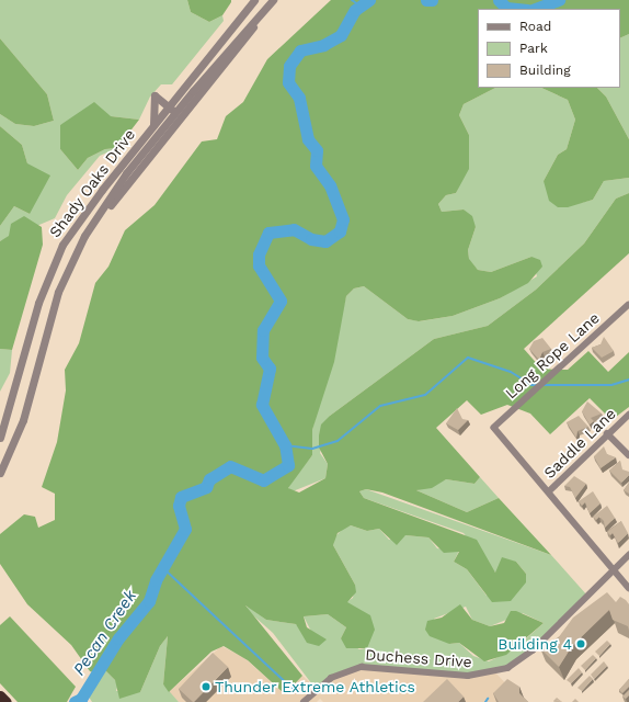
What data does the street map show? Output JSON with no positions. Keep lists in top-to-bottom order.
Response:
{
  "streets": {
    "street": [
      "Shady Oaks Drive",
      "Long Rope Lane",
      "Saddle Lane",
      "Duchess Drive"
    ]
  },
  "crossings": [
    ["Long Rope Lane", "Saddle Lane"]
  ],
  "water": ["Pecan Creek"],
  "places": ["Building 4", "Thunder Extreme Athletics"],
  "legend": ["Road", "Park", "Building"]
}
